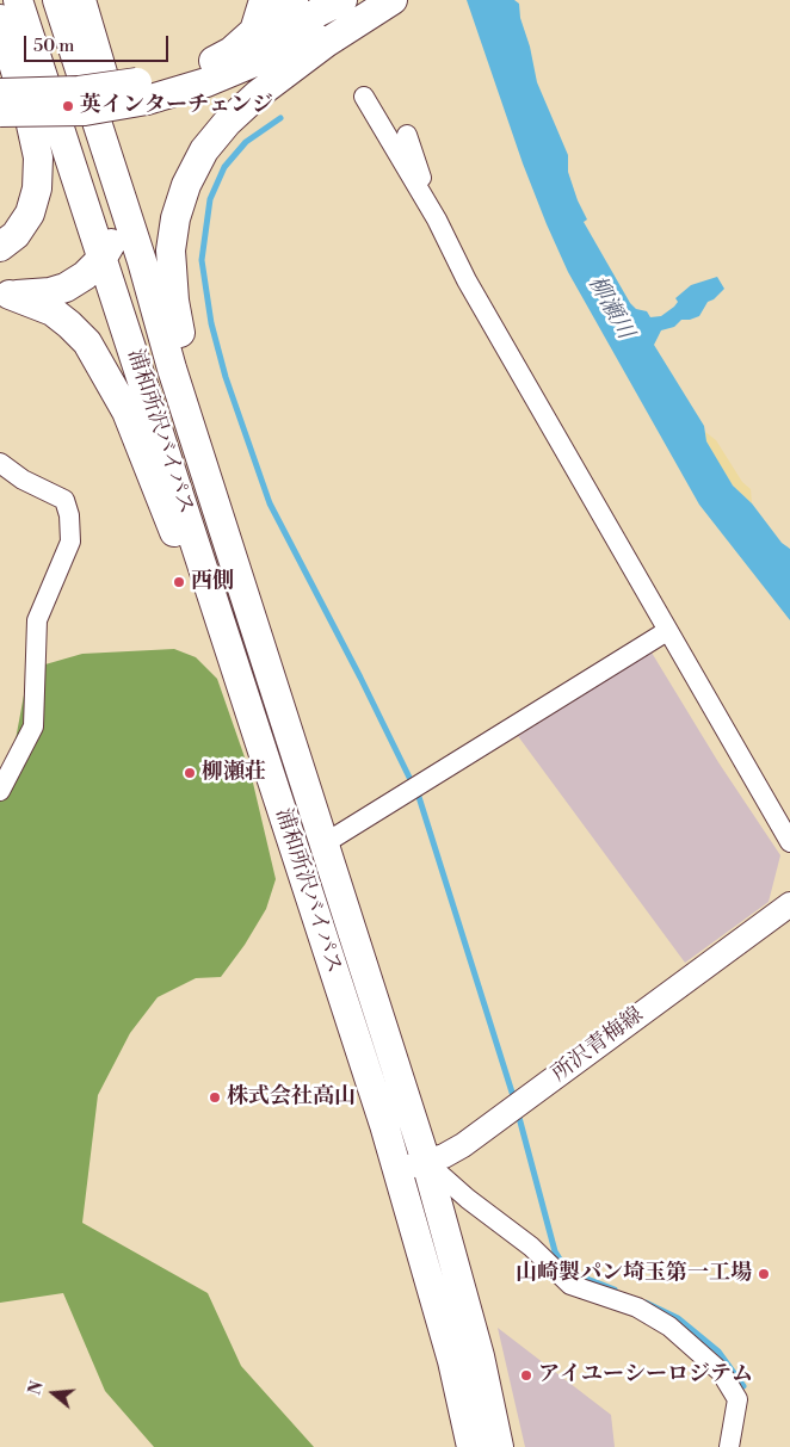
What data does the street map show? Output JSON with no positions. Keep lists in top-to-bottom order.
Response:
{
  "streets": {
    "highway": ["浦和所沢バイパス"],
    "main road": ["所沢青梅線"]
  },
  "crossings": [
    ["浦和所沢バイパス", "所沢青梅線"]
  ],
  "water": ["柳瀬川"],
  "places": [
    "英インターチェンジ",
    "西側",
    "柳瀬荘",
    "株式会社高山",
    "山崎製パン埼玉第一工場",
    "アイユーシーロジテム"
  ],
  "scale_bar": "50 m",
  "north": "left"
}
